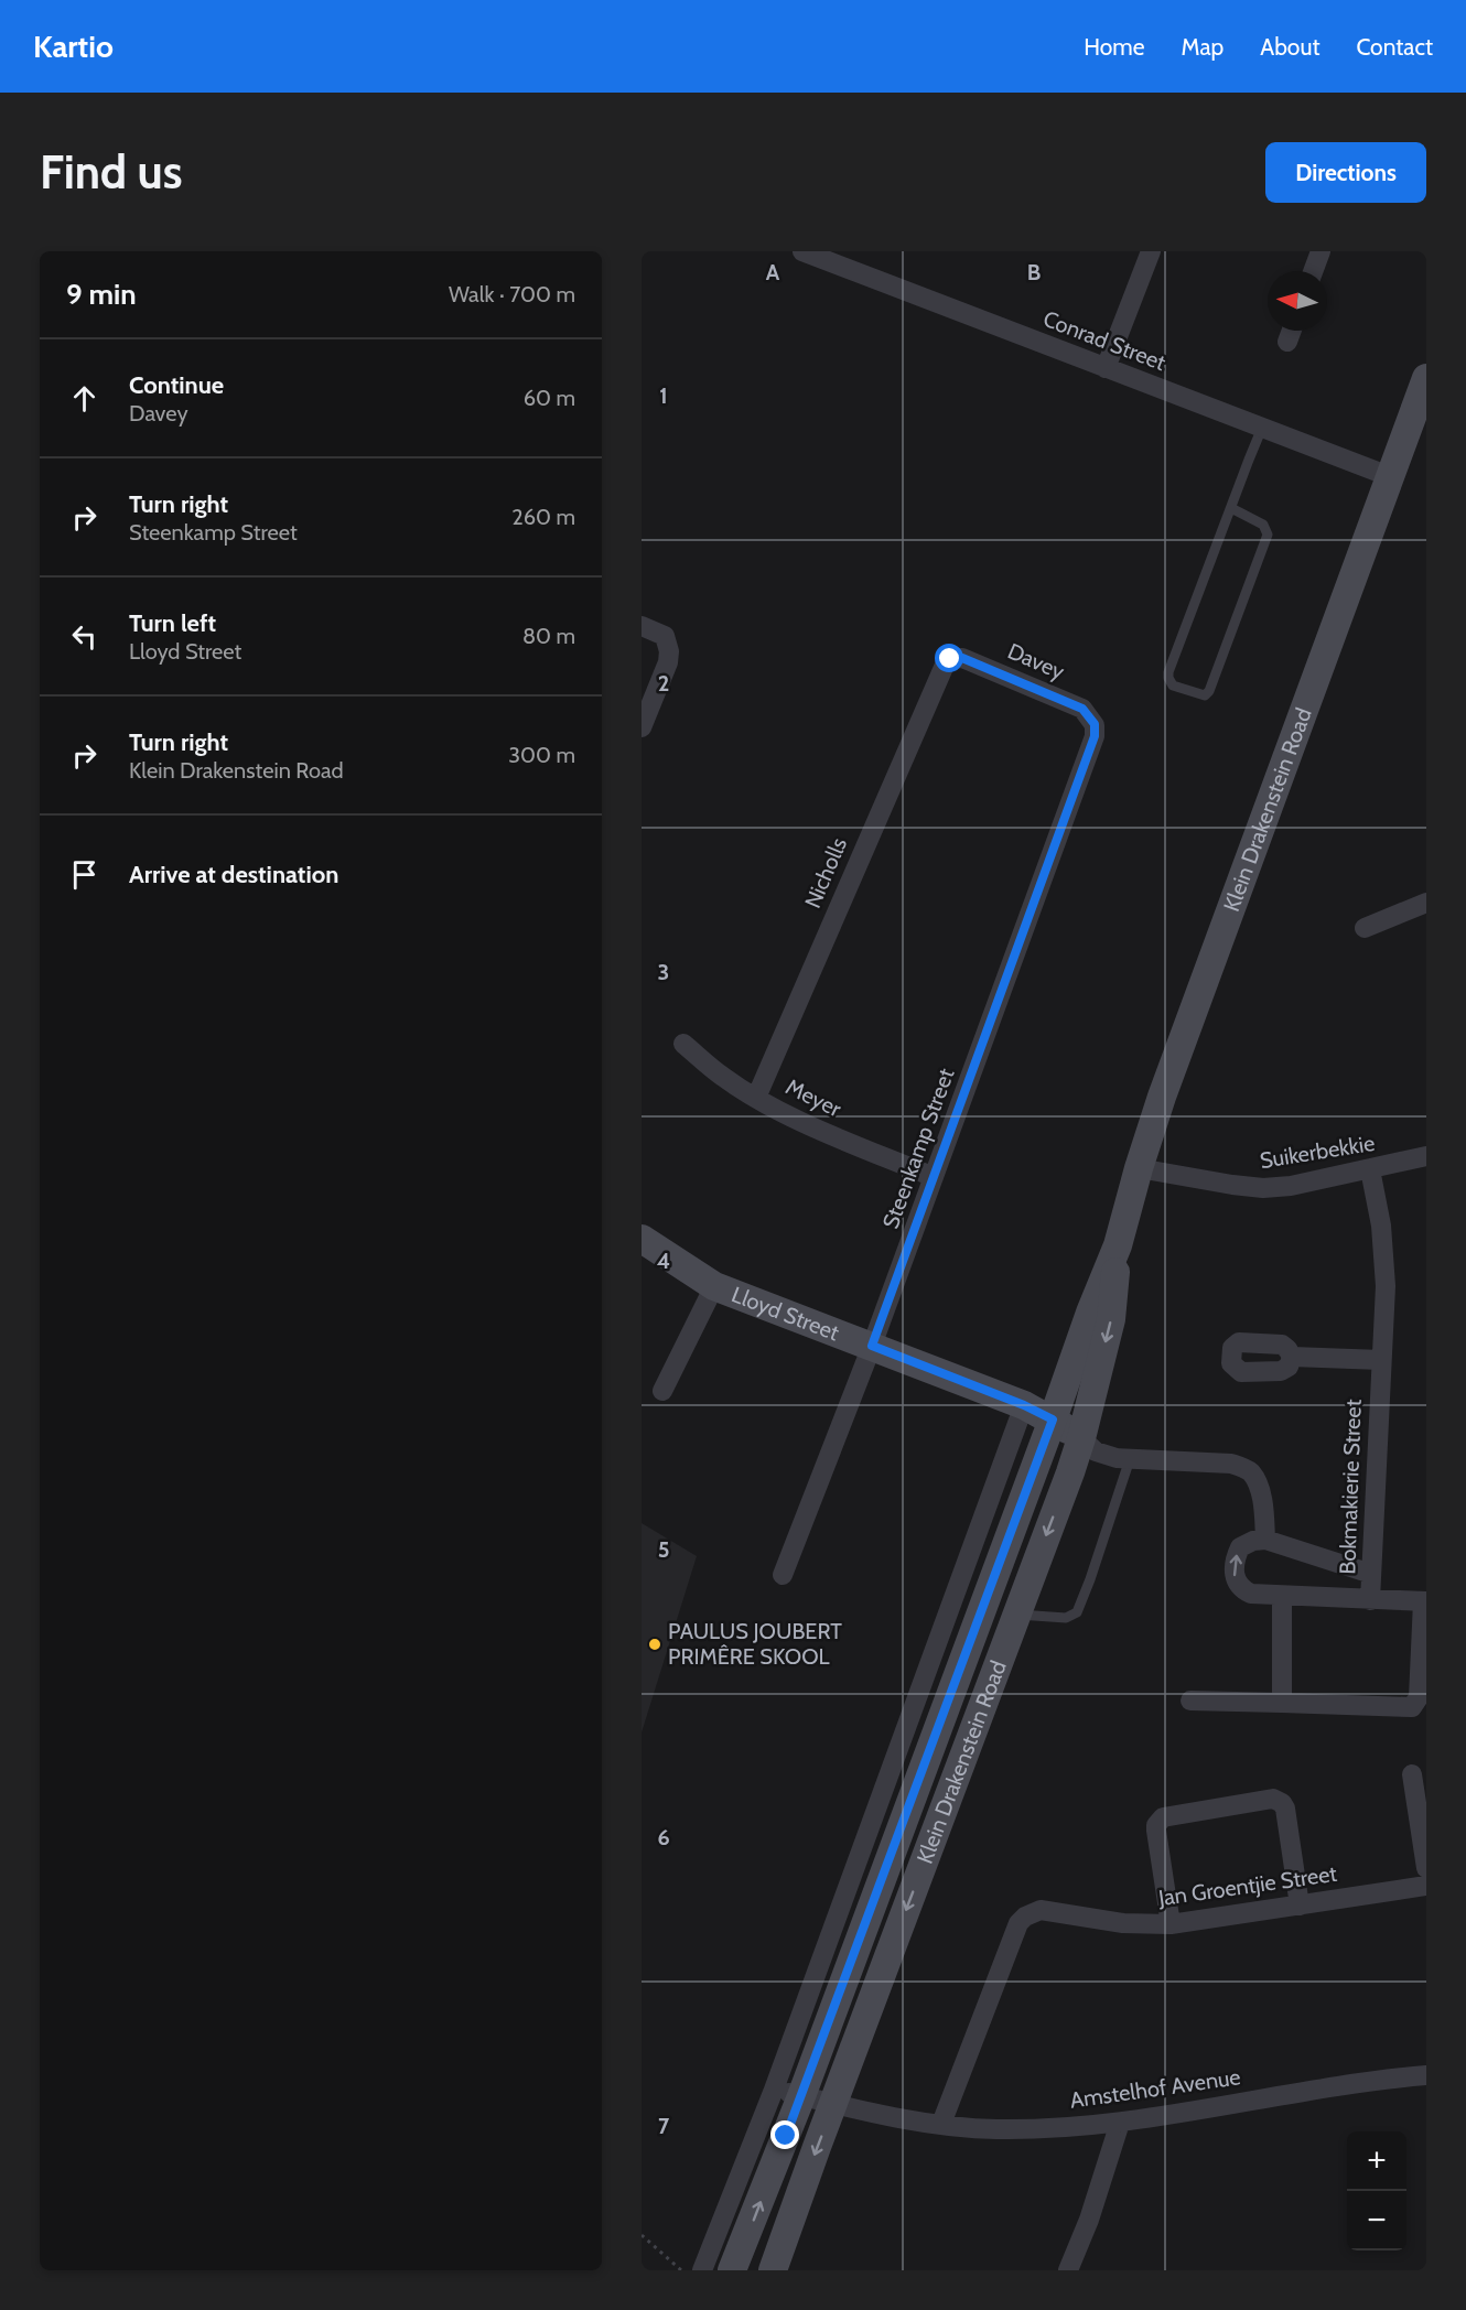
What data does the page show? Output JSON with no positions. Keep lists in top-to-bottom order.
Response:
{
  "streets": {
    "main road": ["Klein Drakenstein Road", "Lloyd Street"],
    "street": [
      "Conrad Street",
      "Davey",
      "Nicholls",
      "Meyer",
      "Steenkamp Street",
      "Suikerbekkie",
      "Bokmakierie Street",
      "Jan Groentjie Street",
      "Amstelhof Avenue"
    ]
  },
  "crossings": [
    ["Conrad Street", "Klein Drakenstein Road"],
    ["Davey", "Nicholls"],
    ["Davey", "Steenkamp Street"],
    ["Klein Drakenstein Road", "Suikerbekkie"],
    ["Klein Drakenstein Road", "Lloyd Street"],
    ["Klein Drakenstein Road", "Amstelhof Avenue"],
    ["Nicholls", "Meyer"],
    ["Meyer", "Steenkamp Street"],
    ["Steenkamp Street", "Lloyd Street"],
    ["Suikerbekkie", "Bokmakierie Street"],
    ["Jan Groentjie Street", "Amstelhof Avenue"]
  ],
  "places": ["PAULUS JOUBERT PRIMÊRE SKOOL"],
  "north": "left",
  "page": {
    "header": "Kartio",
    "nav": [
      "Home",
      "Map",
      "About",
      "Contact"
    ],
    "buttons": "Directions",
    "title": "Find us",
    "heading": ["9 min", "Walk · 700 m"],
    "list": [
      ["Continue", "Davey", "60 m"],
      ["Turn right", "Steenkamp Street", "260 m"],
      ["Turn left", "Lloyd Street", "80 m"],
      ["Turn right", "Klein Drakenstein Road", "300 m"],
      "Arrive at destination"
    ],
    "map_buttons": ["+", "−"]
  },
  "grid": {
    "columns": ["A", "B"],
    "rows": [
      "1",
      "2",
      "3",
      "4",
      "5",
      "6",
      "7"
    ]
  }
}
